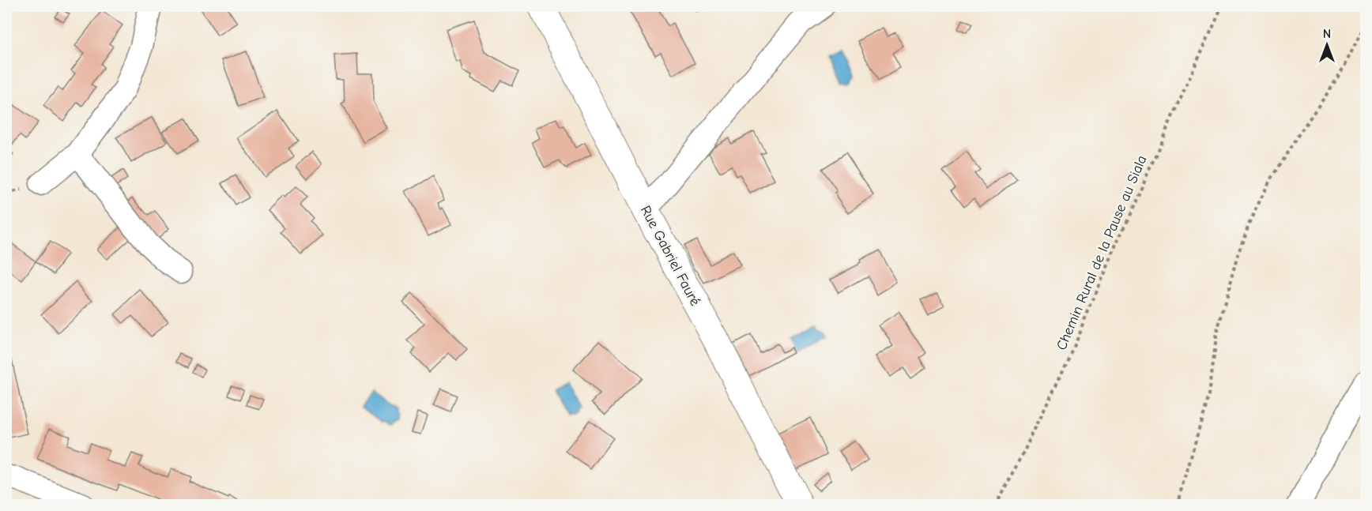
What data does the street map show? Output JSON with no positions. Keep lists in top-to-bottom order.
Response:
{
  "streets": {
    "street": ["Rue Gabriel Fauré"],
    "path": ["Chemin Rural de la Pause au Siala"]
  },
  "north": "top"
}
